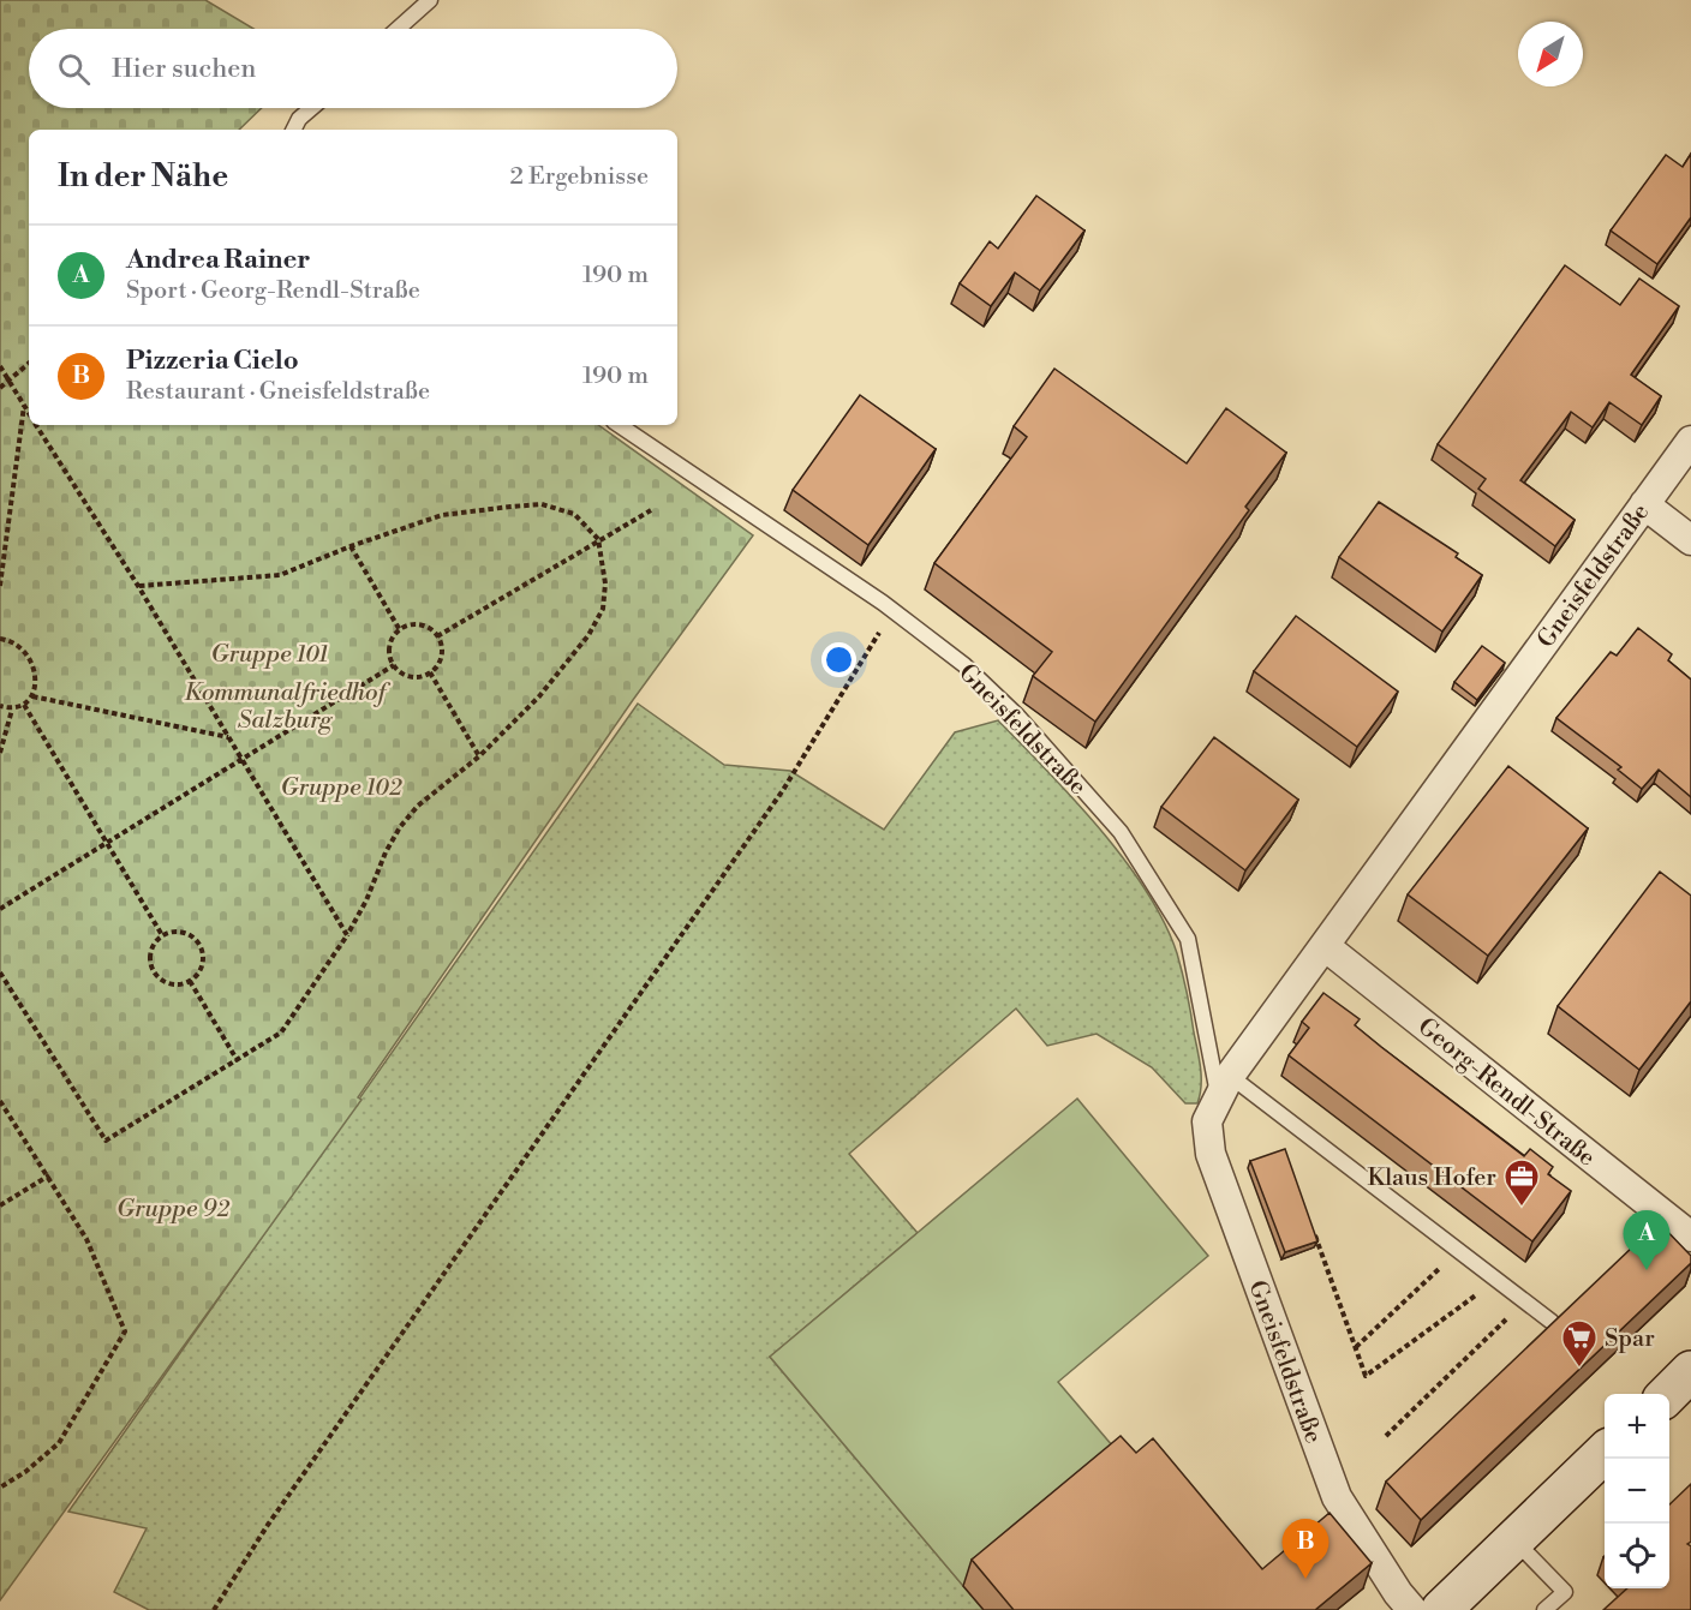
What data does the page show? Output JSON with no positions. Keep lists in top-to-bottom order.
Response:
{
  "streets": {
    "street": ["Gneisfeldstraße", "Georg-Rendl-Straße"]
  },
  "crossings": [
    ["Gneisfeldstraße", "Georg-Rendl-Straße"]
  ],
  "parks": [
    "Gruppe 101",
    "Kommunalfriedhof Salzburg",
    "Gruppe 102",
    "Gruppe 92"
  ],
  "places": {
    "office": ["Klaus Hofer"],
    "supermarket": ["Spar"]
  },
  "north": "bottom left",
  "page": {
    "search": "Hier suchen",
    "heading": ["In der Nähe", "2 Ergebnisse"],
    "list": [
      {
        "mark": "A",
        "name": "Andrea Rainer",
        "note": "Sport · Georg-Rendl-Straße",
        "value": "190 m"
      },
      {
        "mark": "B",
        "name": "Pizzeria Cielo",
        "note": "Restaurant · Gneisfeldstraße",
        "value": "190 m"
      }
    ],
    "pins": ["A", "B"],
    "map_buttons": ["+", "−"]
  }
}
